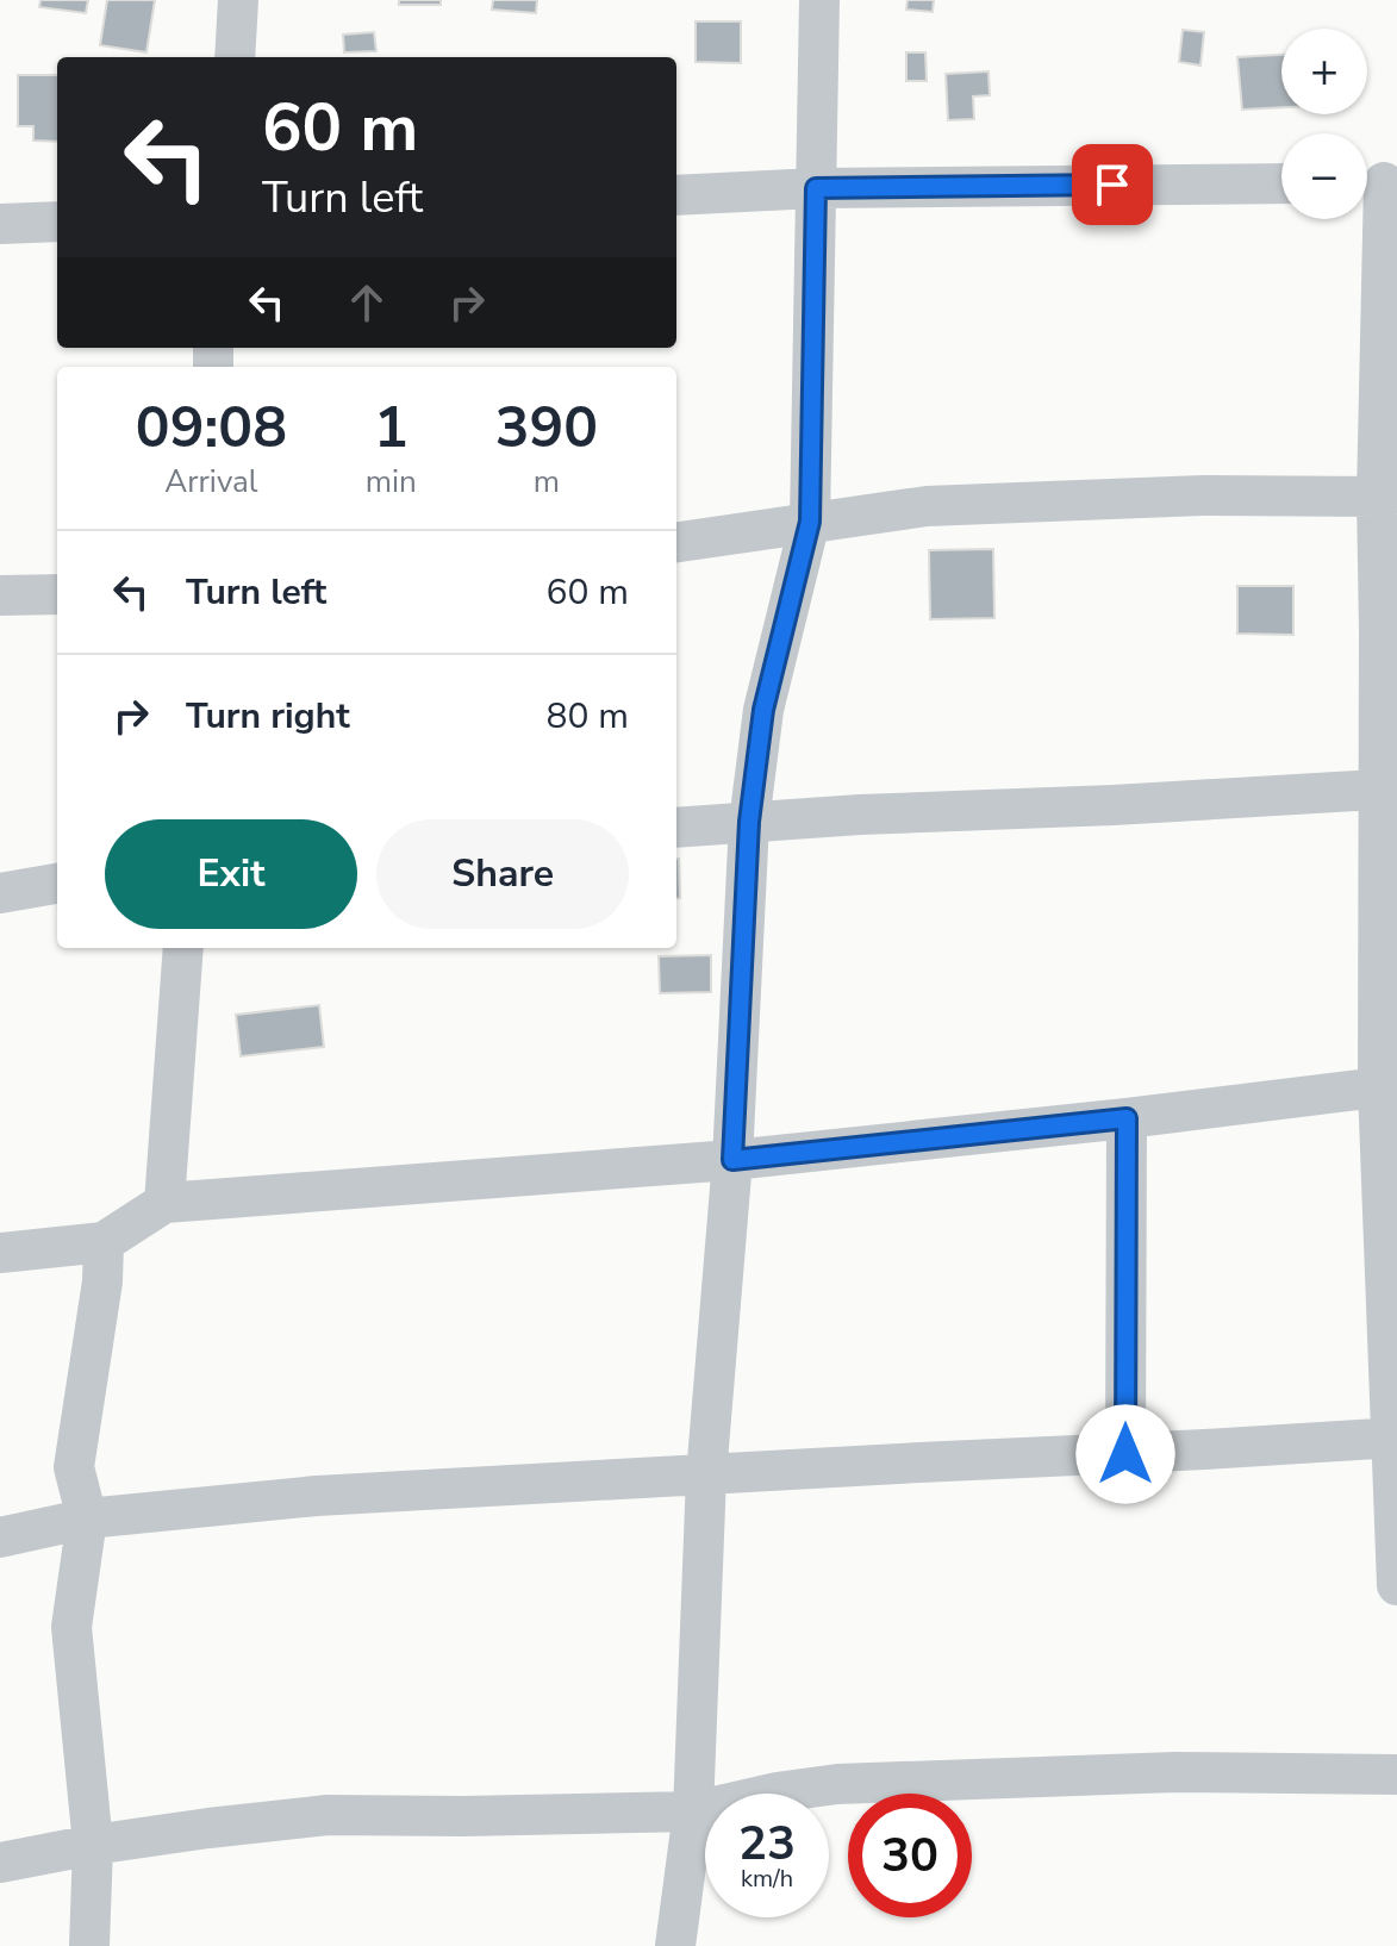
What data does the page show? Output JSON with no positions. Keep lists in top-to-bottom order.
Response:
{
  "page": {
    "map_buttons": ["+", "−"],
    "turn": ["60 m", "Turn left"],
    "eta": [
      "09:08",
      "Arrival",
      "1",
      "min",
      "390",
      "m"
    ],
    "list": [
      {
        "name": "Turn left",
        "value": "60 m"
      },
      {
        "name": "Turn right",
        "value": "80 m"
      }
    ],
    "buttons": ["Exit", "Share"],
    "speed": "23 km/h",
    "limit": "30"
  }
}
